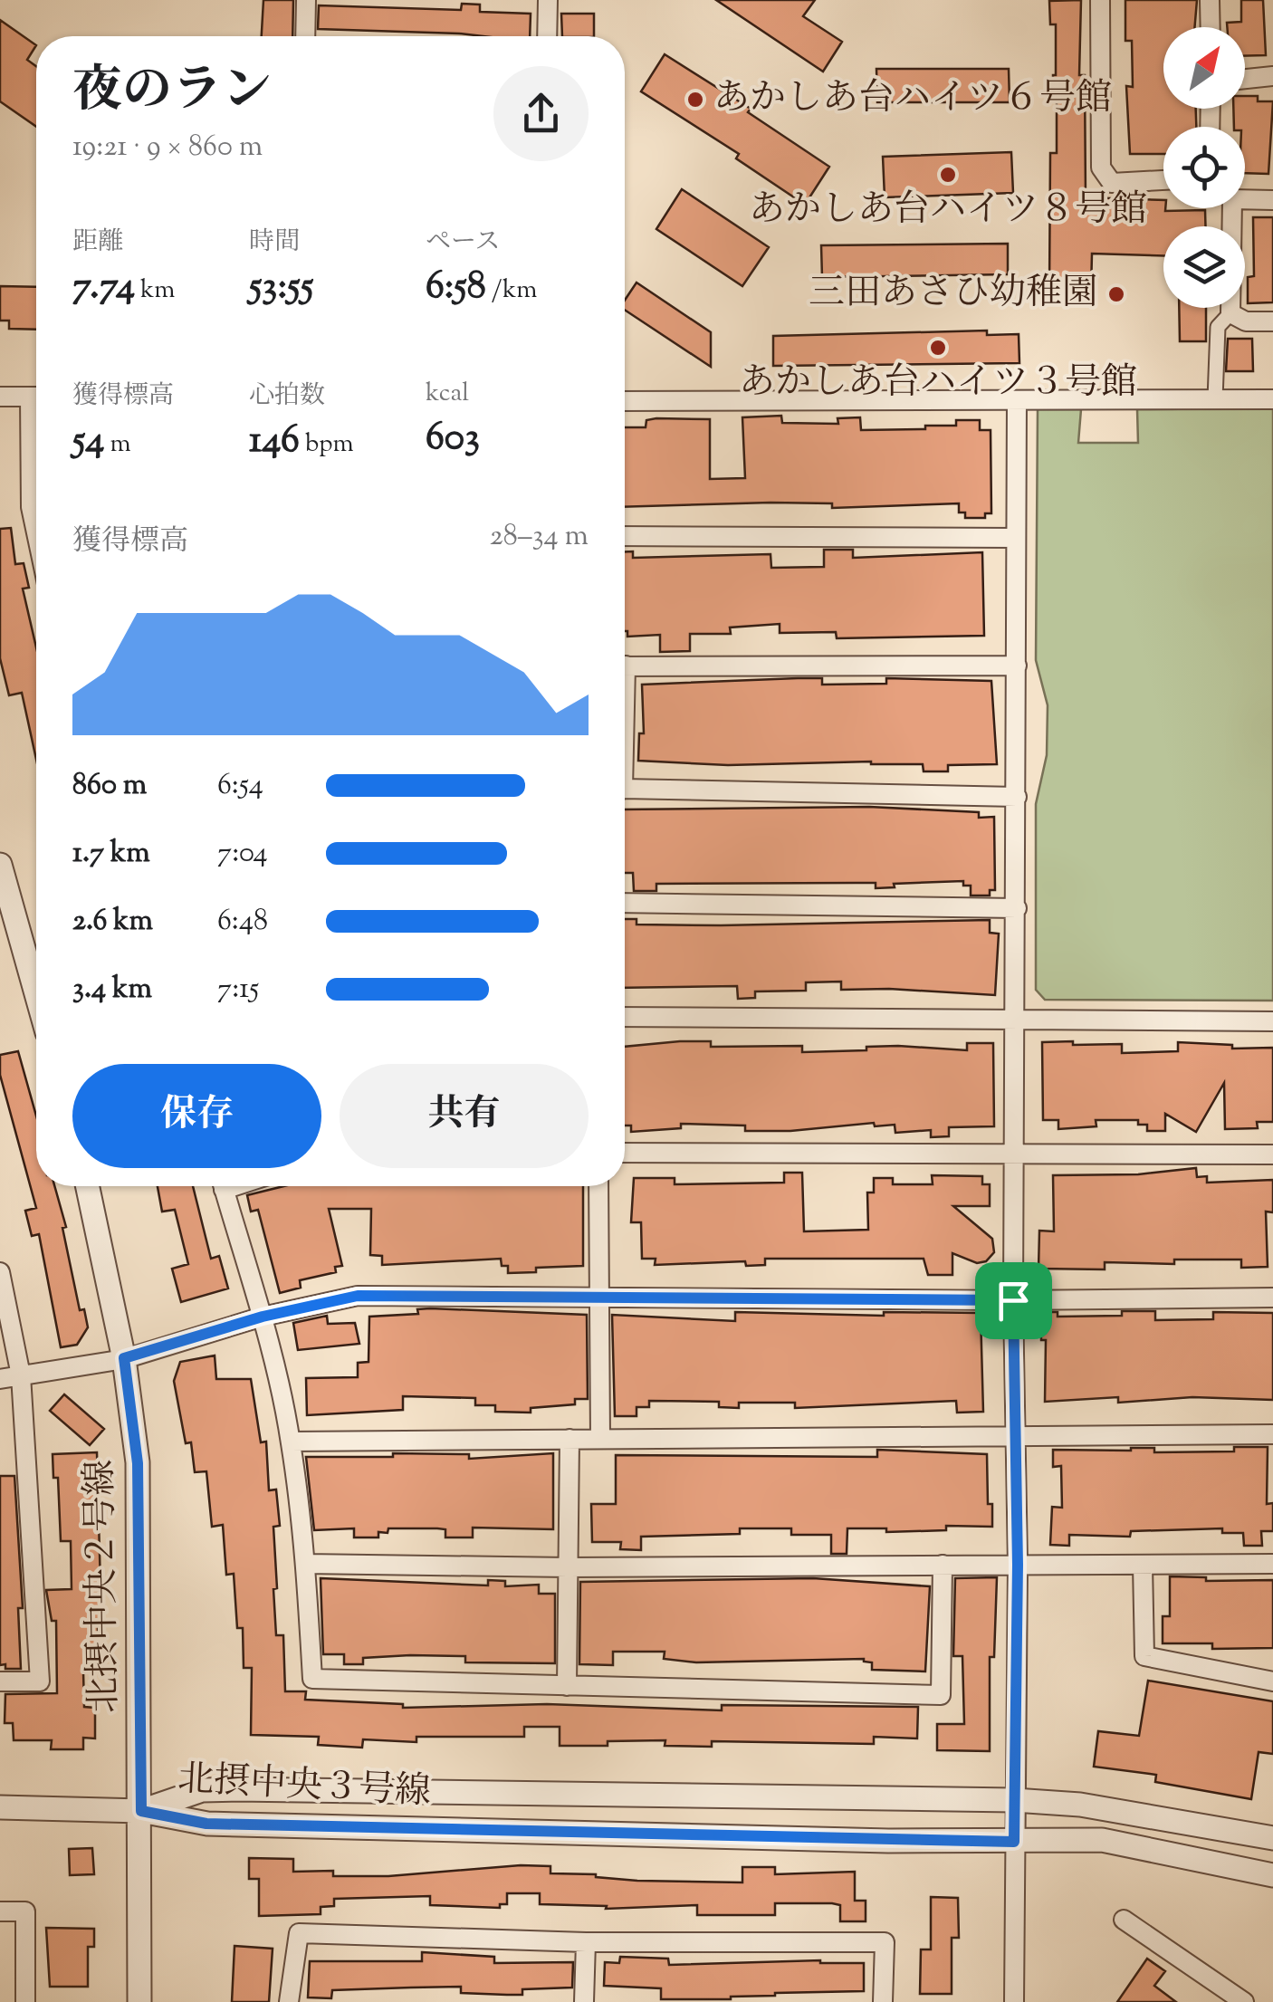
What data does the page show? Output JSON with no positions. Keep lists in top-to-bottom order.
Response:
{
  "streets": {
    "street": ["北摂中央２号線", "北摂中央３号線"]
  },
  "crossings": [
    ["北摂中央２号線", "北摂中央３号線"]
  ],
  "places": [
    "あかしあ台ハイツ６号館",
    "あかしあ台ハイツ８号館",
    "三田あさひ幼稚園",
    "あかしあ台ハイツ３号館"
  ],
  "north": "top right",
  "page": {
    "heading": ["夜のラン", "19:21 · 9 × 860 m"],
    "stats": [
      ["距離", "7.74 km"],
      ["時間", "53:55"],
      ["ペース", "6:58 /km"],
      ["獲得標高", "54 m"],
      ["心拍数", "146 bpm"],
      ["kcal", "603"]
    ],
    "chart": ["獲得標高", "28–34 m"],
    "list": [
      {
        "name": "860 m",
        "note": "6:54"
      },
      {
        "name": "1.7 km",
        "note": "7:04"
      },
      {
        "name": "2.6 km",
        "note": "6:48"
      },
      {
        "name": "3.4 km",
        "note": "7:15"
      }
    ],
    "buttons": ["保存", "共有"]
  }
}
